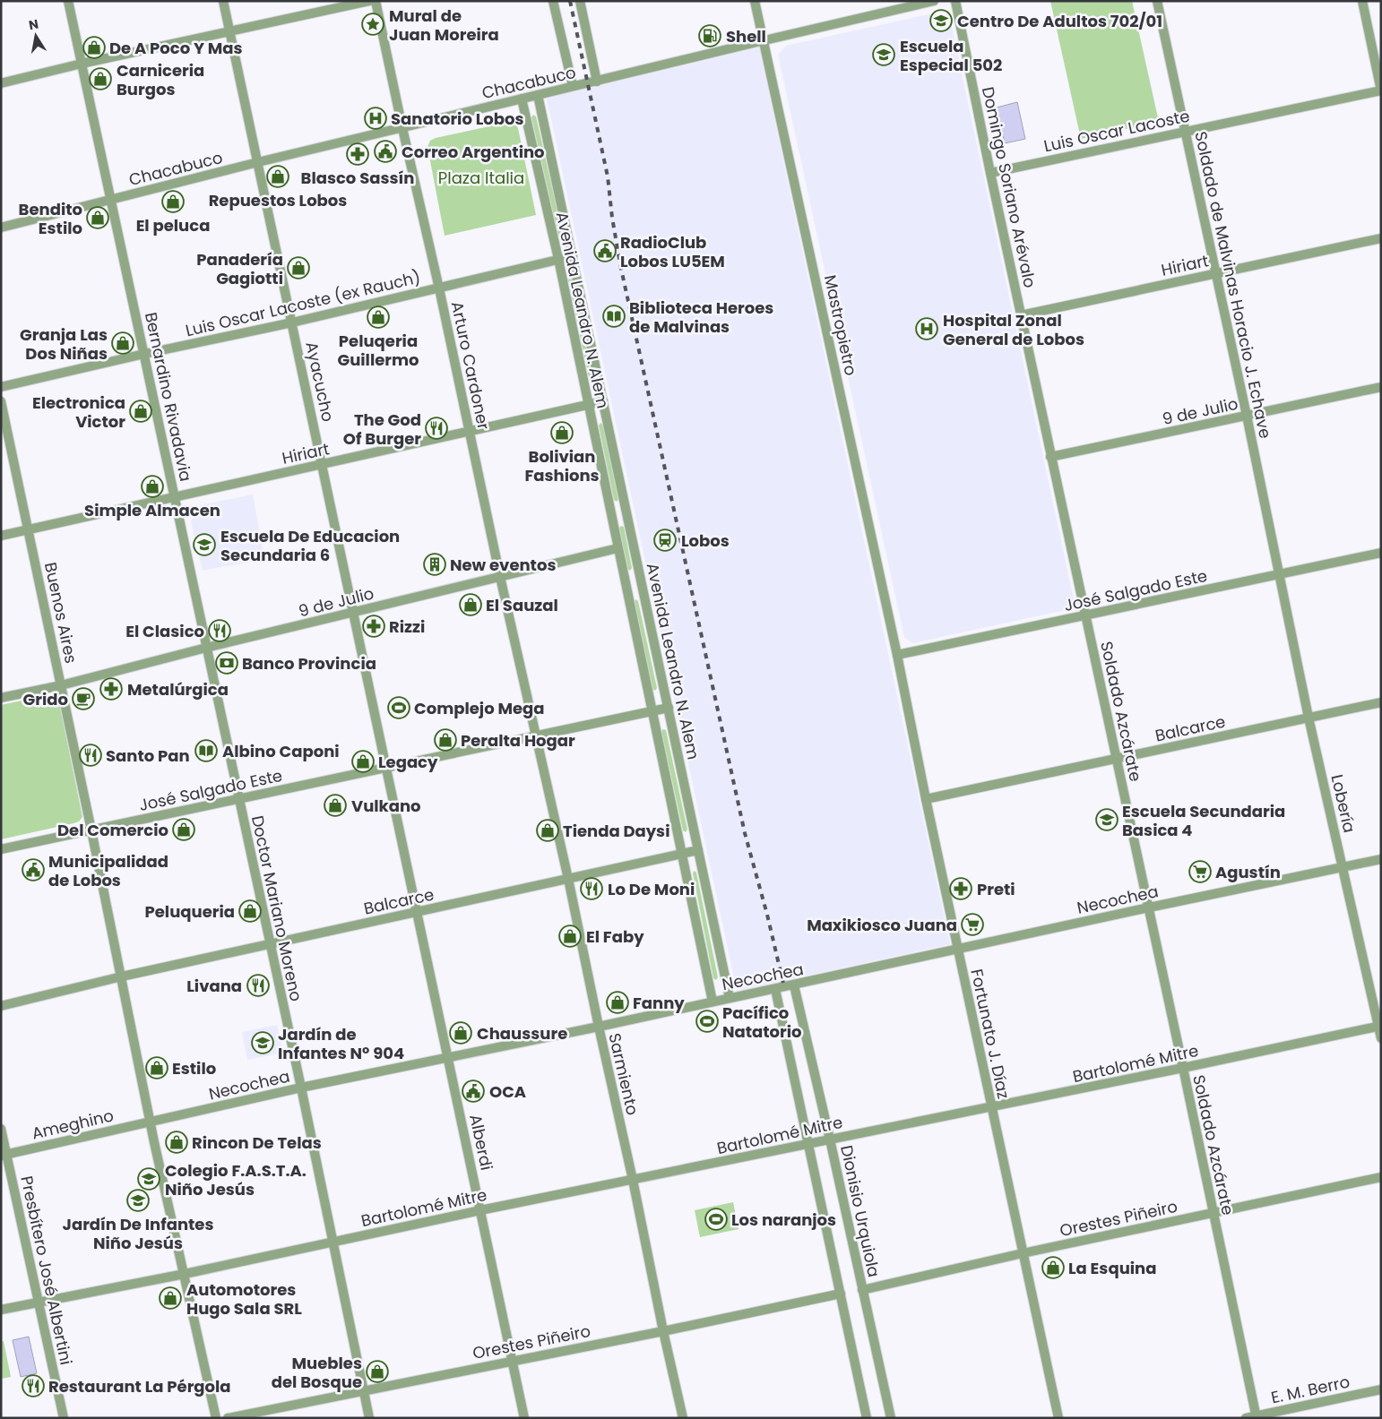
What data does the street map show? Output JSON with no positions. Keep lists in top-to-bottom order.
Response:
{
  "streets": {
    "street": [
      "Chacabuco",
      "Luis Oscar Lacoste",
      "Domingo Soriano Arévalo",
      "Hiriart",
      "Soldado de Malvinas Horacio J. Echave",
      "Luis Oscar Lacoste (ex Rauch)",
      "Avenida Leandro N. Alem",
      "Mastropietro",
      "Arturo Cardoner",
      "Ayacucho",
      "Bernardino Rivadavia",
      "9 de Julio",
      "José Salgado Este",
      "Buenos Aires",
      "Soldado Azcárate",
      "Balcarce",
      "Lobería",
      "Necochea",
      "Doctor Mariano Moreno",
      "Fortunato J. Díaz",
      "Bartolomé Mitre",
      "Sarmiento",
      "Ameghino",
      "Alberdi",
      "Dionisio Urquiola",
      "Orestes Piñeiro",
      "Presbítero José Albertini",
      "E. M. Berro"
    ]
  },
  "crossings": [
    ["Chacabuco", "Avenida Leandro N. Alem"],
    ["Chacabuco", "Mastropietro"],
    ["Chacabuco", "Arturo Cardoner"],
    ["Chacabuco", "Ayacucho"],
    ["Chacabuco", "Bernardino Rivadavia"],
    ["Luis Oscar Lacoste", "Domingo Soriano Arévalo"],
    ["Luis Oscar Lacoste", "Soldado de Malvinas Horacio J. Echave"],
    ["Domingo Soriano Arévalo", "Hiriart"],
    ["Domingo Soriano Arévalo", "9 de Julio"],
    ["Domingo Soriano Arévalo", "José Salgado Este"],
    ["Domingo Soriano Arévalo", "Soldado Azcárate"],
    ["Hiriart", "Soldado de Malvinas Horacio J. Echave"],
    ["Hiriart", "Avenida Leandro N. Alem"],
    ["Hiriart", "Arturo Cardoner"],
    ["Hiriart", "Ayacucho"],
    ["Hiriart", "Bernardino Rivadavia"],
    ["Hiriart", "Buenos Aires"],
    ["Soldado de Malvinas Horacio J. Echave", "9 de Julio"],
    ["Soldado de Malvinas Horacio J. Echave", "José Salgado Este"],
    ["Soldado de Malvinas Horacio J. Echave", "Lobería"],
    ["Luis Oscar Lacoste (ex Rauch)", "Avenida Leandro N. Alem"],
    ["Luis Oscar Lacoste (ex Rauch)", "Arturo Cardoner"],
    ["Luis Oscar Lacoste (ex Rauch)", "Ayacucho"],
    ["Luis Oscar Lacoste (ex Rauch)", "Bernardino Rivadavia"],
    ["Avenida Leandro N. Alem", "9 de Julio"],
    ["Avenida Leandro N. Alem", "José Salgado Este"],
    ["Avenida Leandro N. Alem", "Balcarce"],
    ["Avenida Leandro N. Alem", "Necochea"],
    ["Mastropietro", "José Salgado Este"],
    ["Mastropietro", "Fortunato J. Díaz"],
    ["Arturo Cardoner", "9 de Julio"],
    ["Arturo Cardoner", "José Salgado Este"],
    ["Arturo Cardoner", "Sarmiento"],
    ["Ayacucho", "9 de Julio"],
    ["Ayacucho", "José Salgado Este"],
    ["Ayacucho", "Alberdi"],
    ["Bernardino Rivadavia", "9 de Julio"],
    ["Bernardino Rivadavia", "José Salgado Este"],
    ["Bernardino Rivadavia", "Doctor Mariano Moreno"],
    ["9 de Julio", "Buenos Aires"],
    ["José Salgado Este", "Buenos Aires"],
    ["José Salgado Este", "Soldado Azcárate"],
    ["José Salgado Este", "Lobería"],
    ["José Salgado Este", "Doctor Mariano Moreno"],
    ["José Salgado Este", "Fortunato J. Díaz"],
    ["José Salgado Este", "Sarmiento"],
    ["José Salgado Este", "Alberdi"],
    ["Buenos Aires", "Balcarce"],
    ["Buenos Aires", "Necochea"],
    ["Buenos Aires", "Bartolomé Mitre"],
    ["Buenos Aires", "Ameghino"],
    ["Soldado Azcárate", "Balcarce"],
    ["Soldado Azcárate", "Necochea"],
    ["Soldado Azcárate", "Bartolomé Mitre"],
    ["Soldado Azcárate", "Orestes Piñeiro"],
    ["Soldado Azcárate", "E. M. Berro"],
    ["Balcarce", "Lobería"],
    ["Balcarce", "Doctor Mariano Moreno"],
    ["Balcarce", "Fortunato J. Díaz"],
    ["Balcarce", "Sarmiento"],
    ["Balcarce", "Alberdi"],
    ["Lobería", "Necochea"],
    ["Lobería", "Bartolomé Mitre"],
    ["Necochea", "Doctor Mariano Moreno"],
    ["Necochea", "Fortunato J. Díaz"],
    ["Necochea", "Sarmiento"],
    ["Necochea", "Ameghino"],
    ["Necochea", "Alberdi"],
    ["Necochea", "Dionisio Urquiola"],
    ["Doctor Mariano Moreno", "Bartolomé Mitre"],
    ["Doctor Mariano Moreno", "Orestes Piñeiro"],
    ["Fortunato J. Díaz", "Bartolomé Mitre"],
    ["Fortunato J. Díaz", "Orestes Piñeiro"],
    ["Bartolomé Mitre", "Sarmiento"],
    ["Bartolomé Mitre", "Alberdi"],
    ["Bartolomé Mitre", "Dionisio Urquiola"],
    ["Bartolomé Mitre", "Presbítero José Albertini"],
    ["Sarmiento", "Orestes Piñeiro"],
    ["Ameghino", "Presbítero José Albertini"],
    ["Alberdi", "Orestes Piñeiro"],
    ["Dionisio Urquiola", "Orestes Piñeiro"]
  ],
  "parks": ["Plaza Italia"],
  "places": {
    "school or university": [
      "Centro De Adultos 702/01",
      "Escuela Especial 502",
      "Escuela De Educacion Secundaria 6",
      "Escuela Secundaria Basica 4",
      "Jardín de Infantes Nº 904",
      "Colegio F.A.S.T.A. Niño Jesús",
      "Jardín De Infantes Niño Jesús"
    ],
    "place": ["Mural de Juan Moreira"],
    "fuel station": ["Shell"],
    "shop": [
      "De A Poco Y Mas",
      "Carniceria Burgos",
      "Repuestos Lobos",
      "El peluca",
      "Bendito Estilo",
      "Panadería Gagiotti",
      "Peluqeria Guillermo",
      "Granja Las Dos Niñas",
      "Electronica Victor",
      "Bolivian Fashions",
      "Simple Almacen",
      "El Sauzal",
      "Peralta Hogar",
      "Legacy",
      "Vulkano",
      "Del Comercio",
      "Tienda Daysi",
      "Peluqueria",
      "El Faby",
      "Fanny",
      "Chaussure",
      "Estilo",
      "Rincon De Telas",
      "La Esquina",
      "Automotores Hugo Sala SRL",
      "Muebles del Bosque"
    ],
    "hospital": ["Sanatorio Lobos", "Hospital Zonal General de Lobos"],
    "public building": [
      "Correo Argentino",
      "RadioClub Lobos LU5EM",
      "Municipalidad de Lobos",
      "OCA"
    ],
    "pharmacy": [
      "Blasco Sassín",
      "Rizzi",
      "Metalúrgica",
      "Preti"
    ],
    "library": ["Biblioteca Heroes de Malvinas", "Albino Caponi"],
    "restaurant": [
      "The God Of Burger",
      "El Clasico",
      "Santo Pan",
      "Lo De Moni",
      "Livana",
      "Restaurant La Pérgola"
    ],
    "station": ["Lobos"],
    "building": ["New eventos"],
    "bank": ["Banco Provincia"],
    "cafe": ["Grido"],
    "sports": ["Complejo Mega", "Pacífico Natatorio", "Los naranjos"],
    "supermarket": ["Agustín", "Maxikiosco Juana"]
  },
  "north": "top"
}
